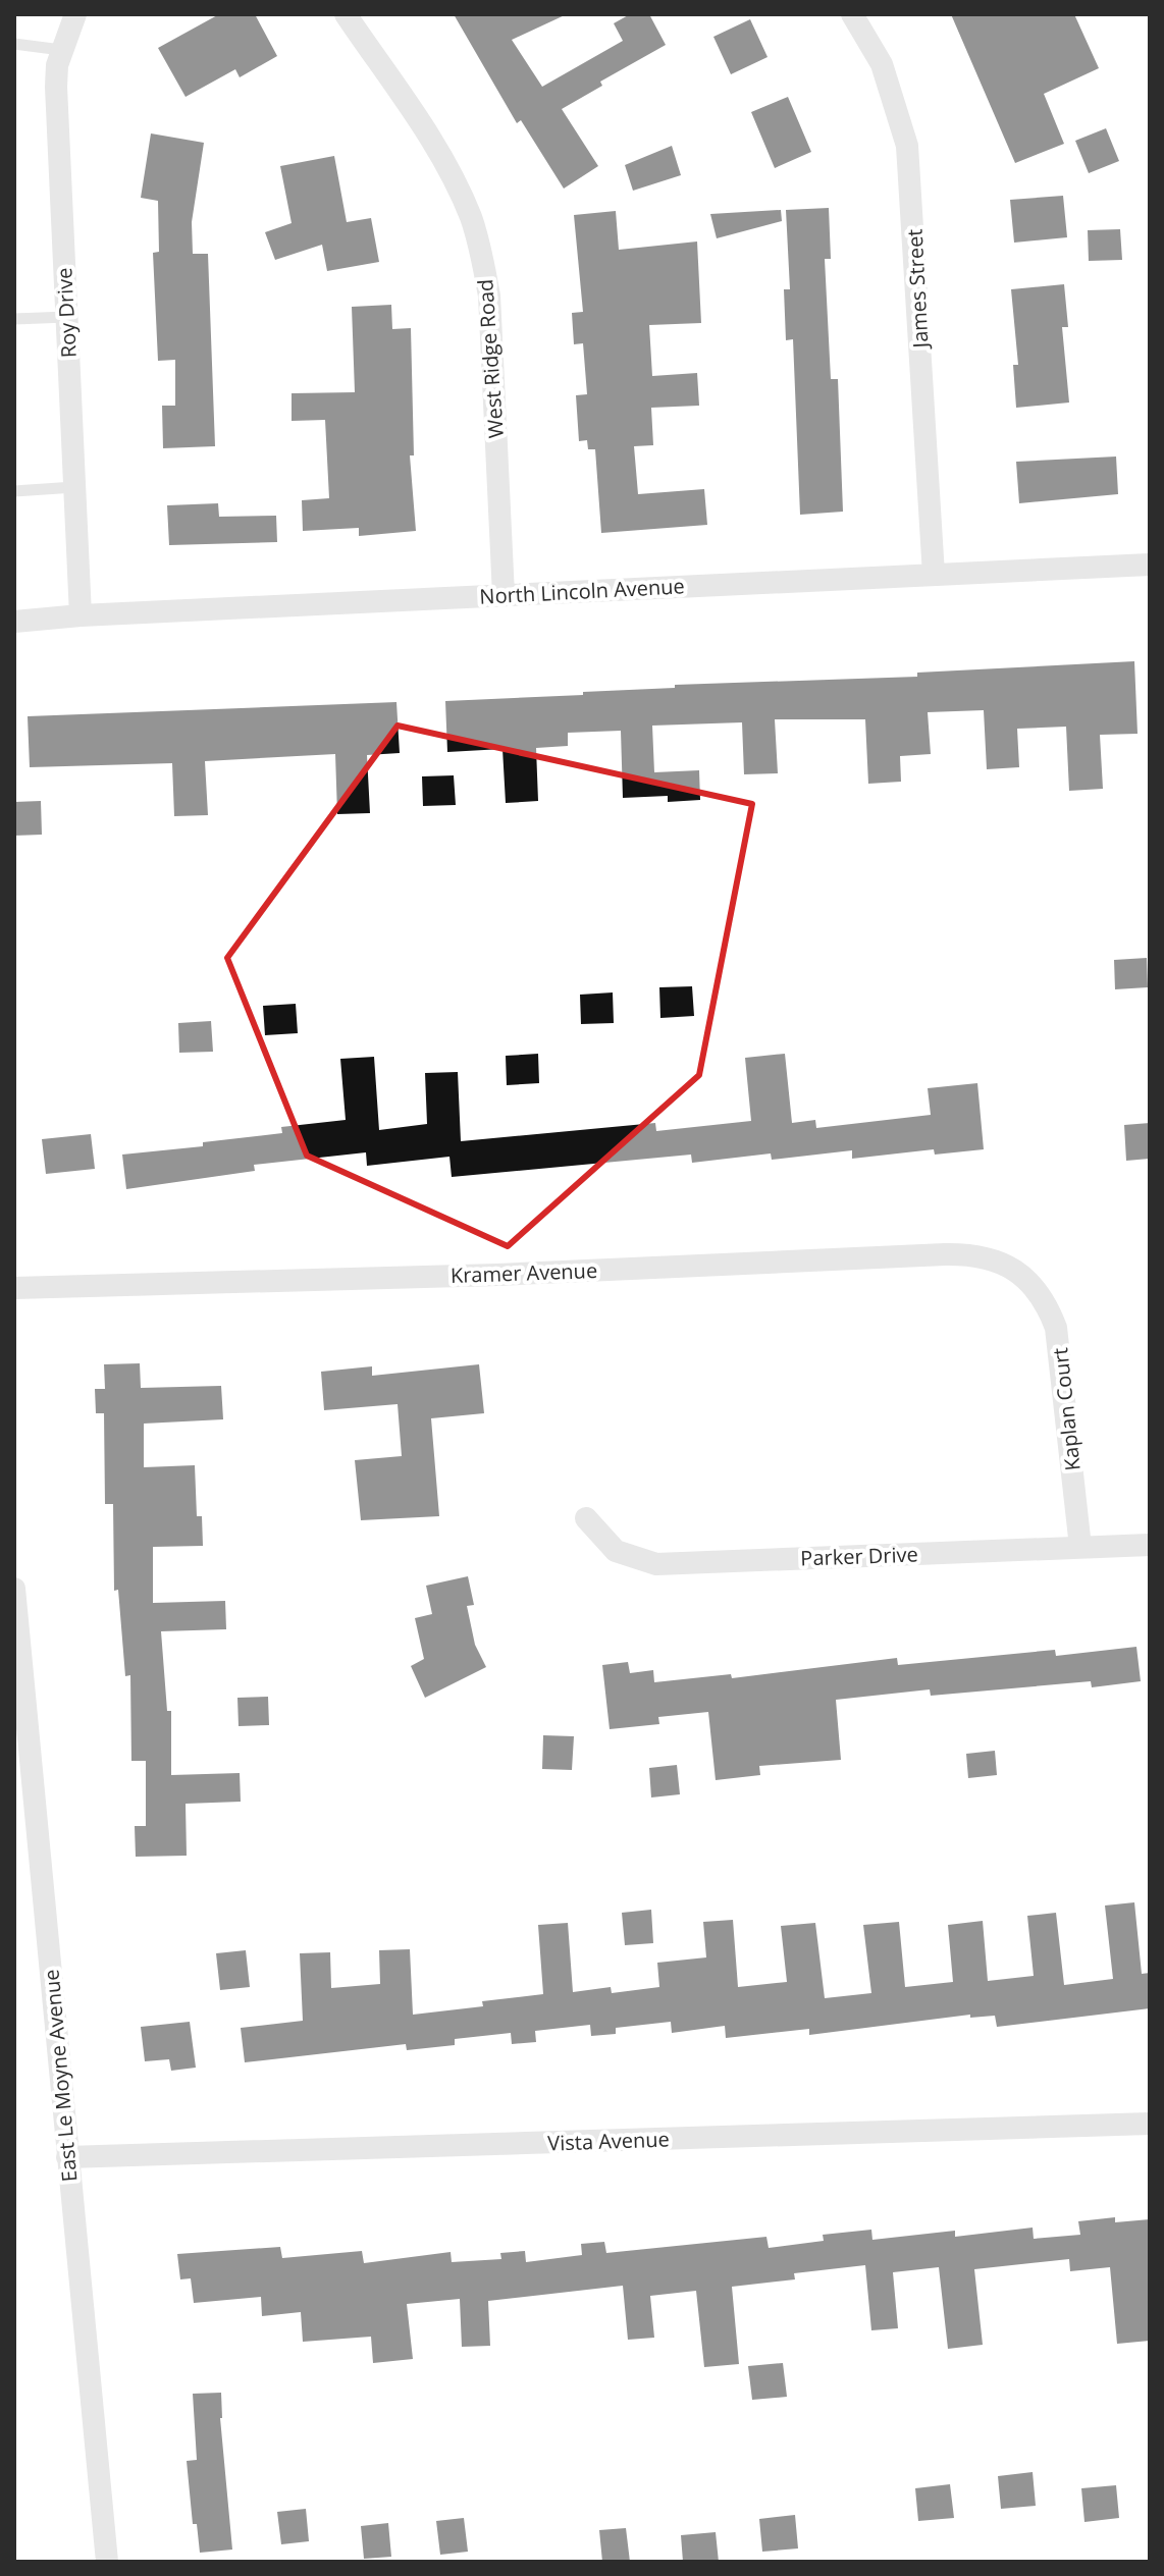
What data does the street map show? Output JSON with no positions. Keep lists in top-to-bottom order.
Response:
{
  "streets": {
    "street": [
      "James Street",
      "Roy Drive",
      "West Ridge Road",
      "North Lincoln Avenue",
      "Kramer Avenue",
      "Kaplan Court",
      "Parker Drive",
      "East Le Moyne Avenue",
      "Vista Avenue"
    ]
  },
  "crossings": [
    ["James Street", "North Lincoln Avenue"],
    ["Roy Drive", "North Lincoln Avenue"],
    ["West Ridge Road", "North Lincoln Avenue"],
    ["Kramer Avenue", "Kaplan Court"],
    ["Kaplan Court", "Parker Drive"],
    ["East Le Moyne Avenue", "Vista Avenue"]
  ]
}
